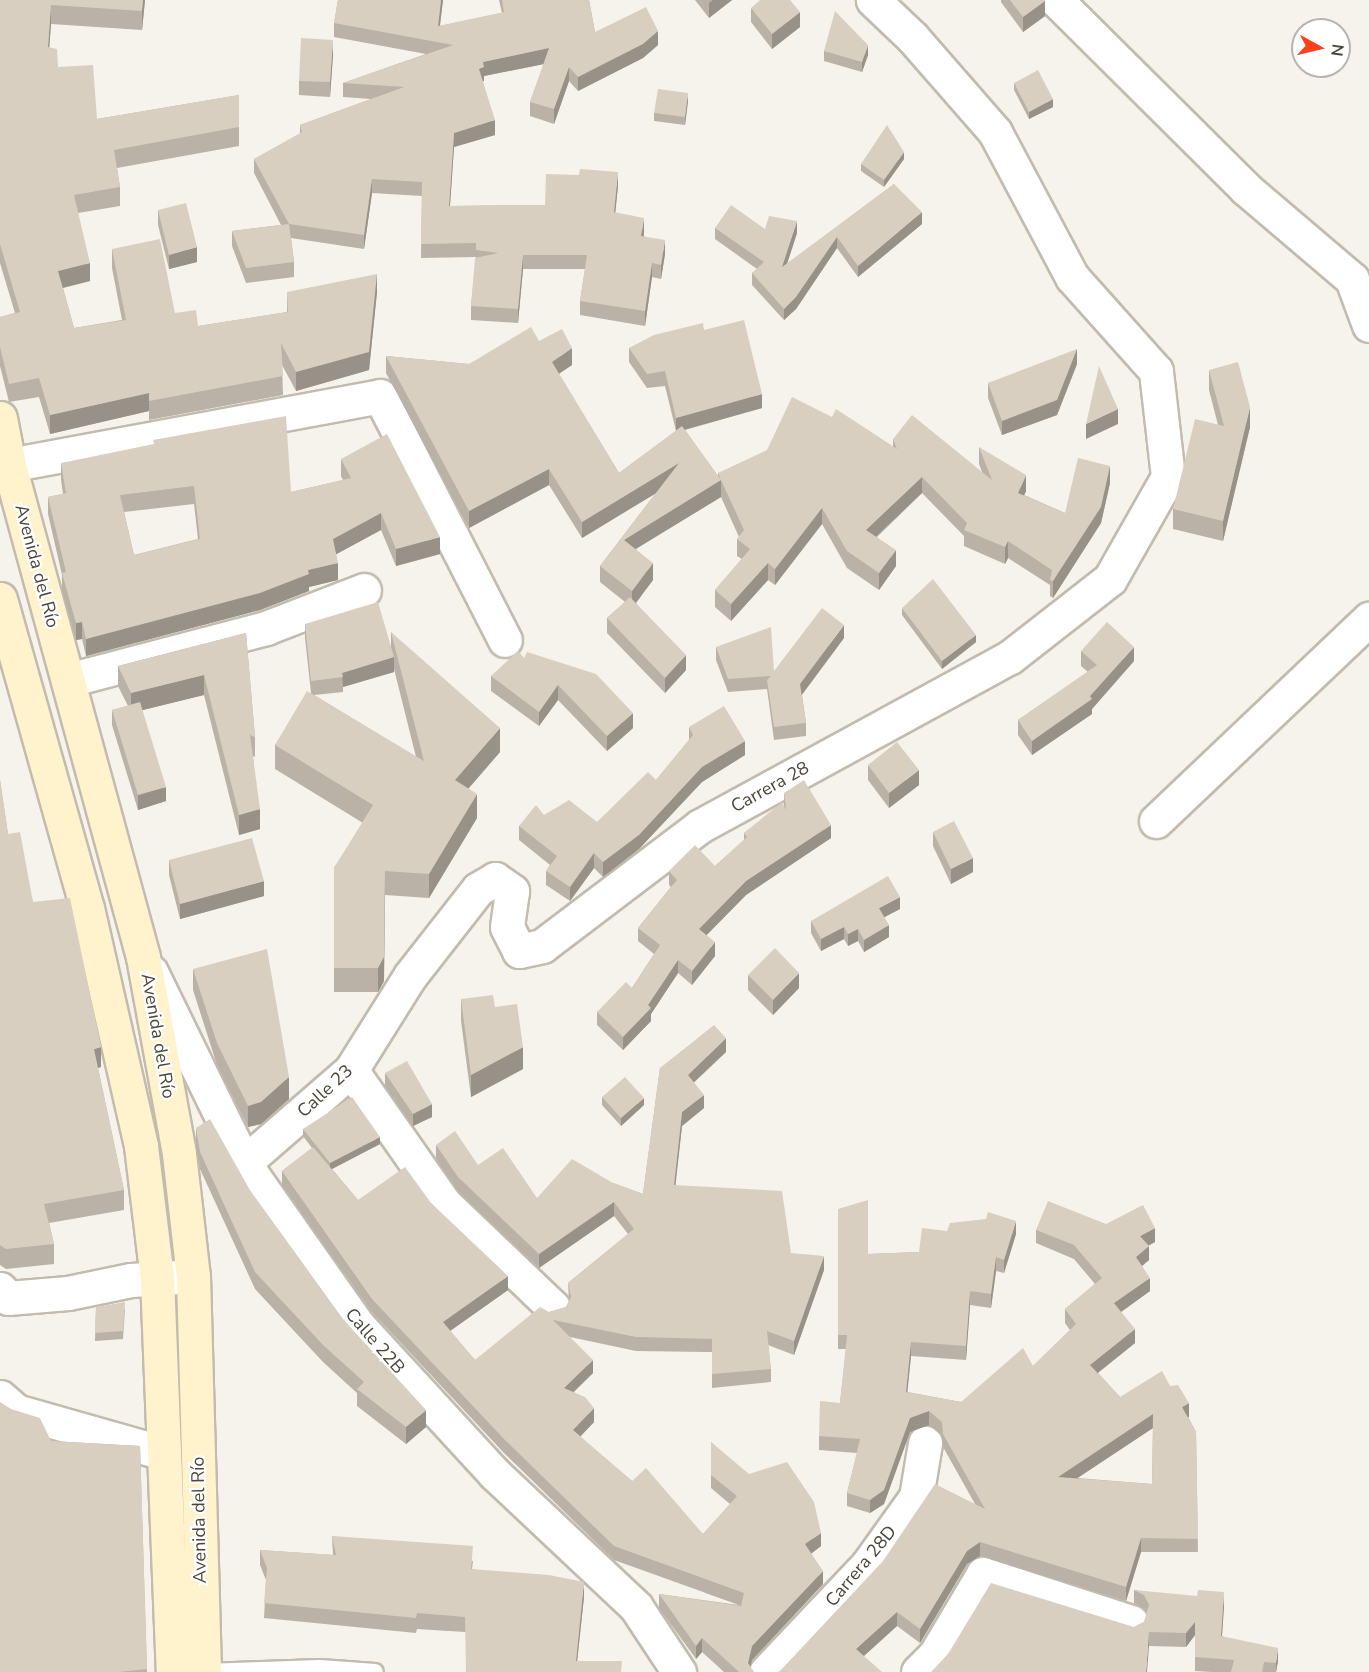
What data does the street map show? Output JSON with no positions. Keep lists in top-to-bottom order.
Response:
{
  "streets": {
    "main road": ["Avenida del Río"],
    "street": [
      "Carrera 28",
      "Calle 23",
      "Calle 22B",
      "Carrera 28D"
    ]
  },
  "crossings": [
    ["Avenida del Río", "Calle 22B"],
    ["Carrera 28", "Calle 23"],
    ["Calle 23", "Calle 22B"]
  ],
  "north": "right"
}
